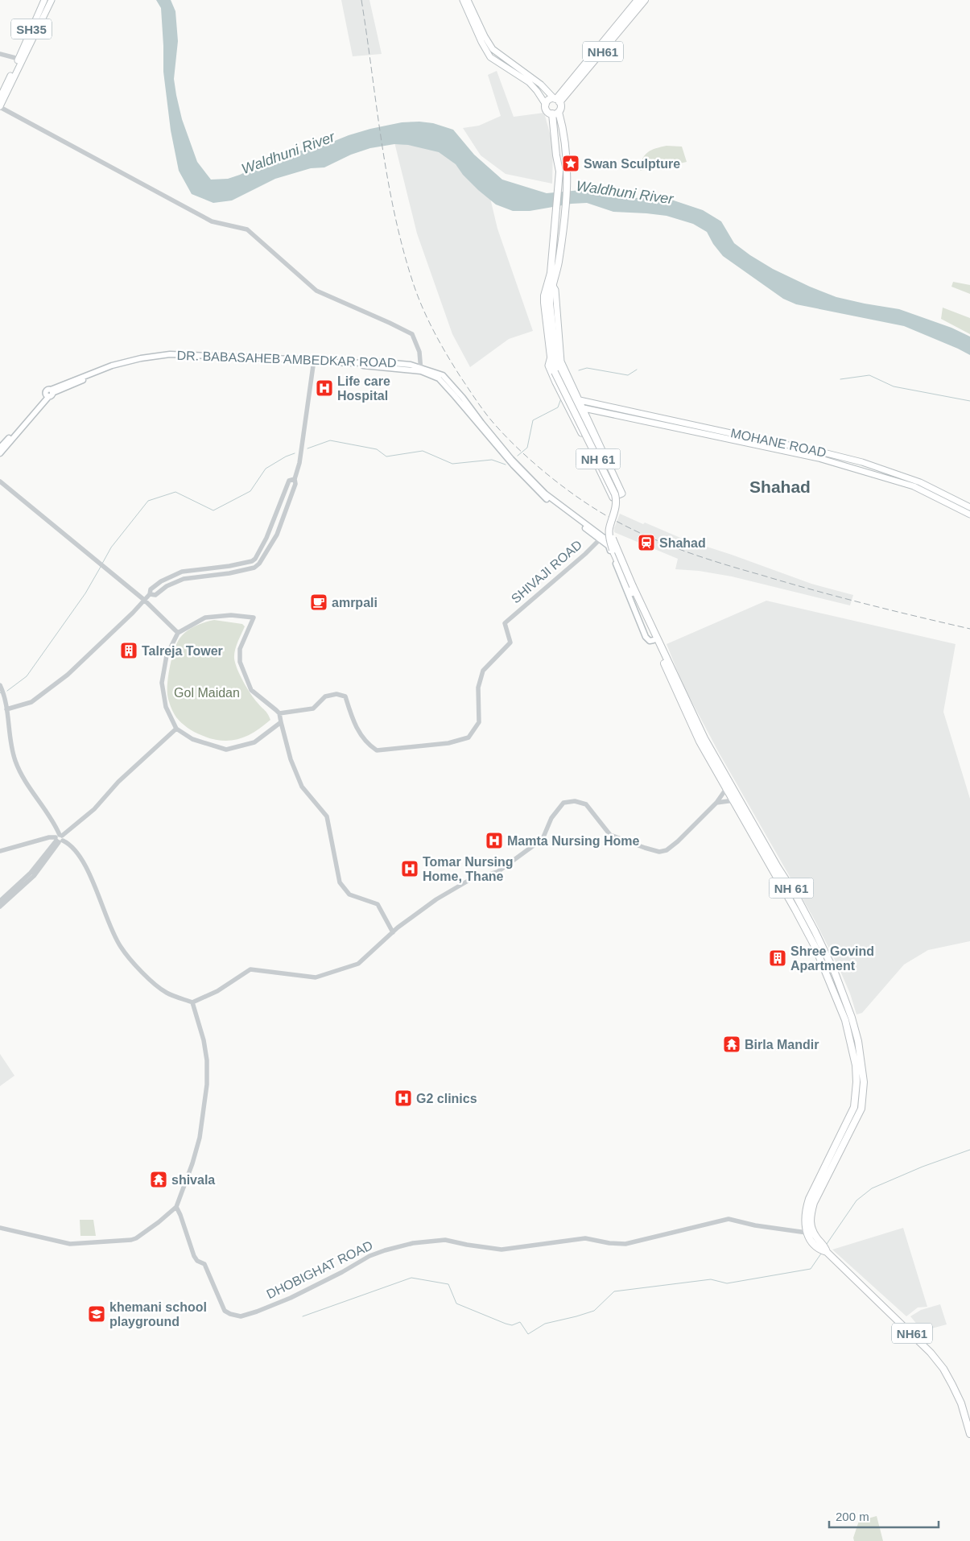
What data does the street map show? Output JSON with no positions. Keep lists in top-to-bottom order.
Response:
{
  "streets": {
    "highway": ["NH61", "NH 61"],
    "main road": ["SH35", "DR. BABASAHEB AMBEDKAR ROAD", "MOHANE ROAD"],
    "street": ["SHIVAJI ROAD", "DHOBIGHAT ROAD"]
  },
  "crossings": [
    ["NH61", "NH 61"],
    ["NH61", "DHOBIGHAT ROAD"],
    ["DR. BABASAHEB AMBEDKAR ROAD", "SHIVAJI ROAD"],
    ["NH 61", "DHOBIGHAT ROAD"]
  ],
  "districts": ["Shahad"],
  "water": ["Waldhuni River"],
  "parks": ["Gol Maidan"],
  "places": {
    "place": ["Swan Sculpture"],
    "hospital": [
      "Life care Hospital",
      "Mamta Nursing Home",
      "Tomar Nursing Home, Thane",
      "G2 clinics"
    ],
    "station": ["Shahad"],
    "cafe": ["amrpali"],
    "building": ["Talreja Tower", "Shree Govind Apartment"],
    "temple": ["Birla Mandir", "shivala"],
    "school or university": ["khemani school playground"]
  },
  "scale_bar": "200 m"
}
